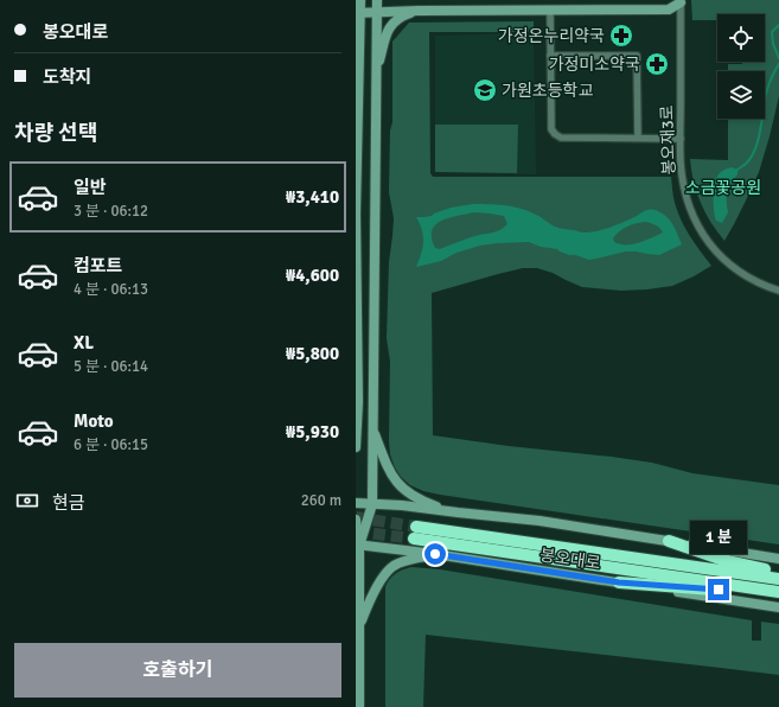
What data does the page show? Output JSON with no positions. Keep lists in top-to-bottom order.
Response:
{
  "streets": {
    "highway": ["봉오대로"],
    "street": ["봉오재3로"]
  },
  "parks": ["소금꽃공원"],
  "places": {
    "pharmacy": ["가정온누리약국", "가정미소약국"],
    "school or university": ["가원초등학교"]
  },
  "page": {
    "banner": ["봉오대로", "도착지"],
    "heading": "차량 선택",
    "list": [
      {
        "name": "일반",
        "note": "3 분 · 06:12",
        "value": "₩3,410"
      },
      {
        "name": "컴포트",
        "note": "4 분 · 06:13",
        "value": "₩4,600"
      },
      {
        "name": "XL",
        "note": "5 분 · 06:14",
        "value": "₩5,800"
      },
      {
        "name": "Moto",
        "note": "6 분 · 06:15",
        "value": "₩5,930"
      }
    ],
    "pay": ["현금", "260 m"],
    "bubble": "1 분",
    "buttons": "호출하기"
  }
}
